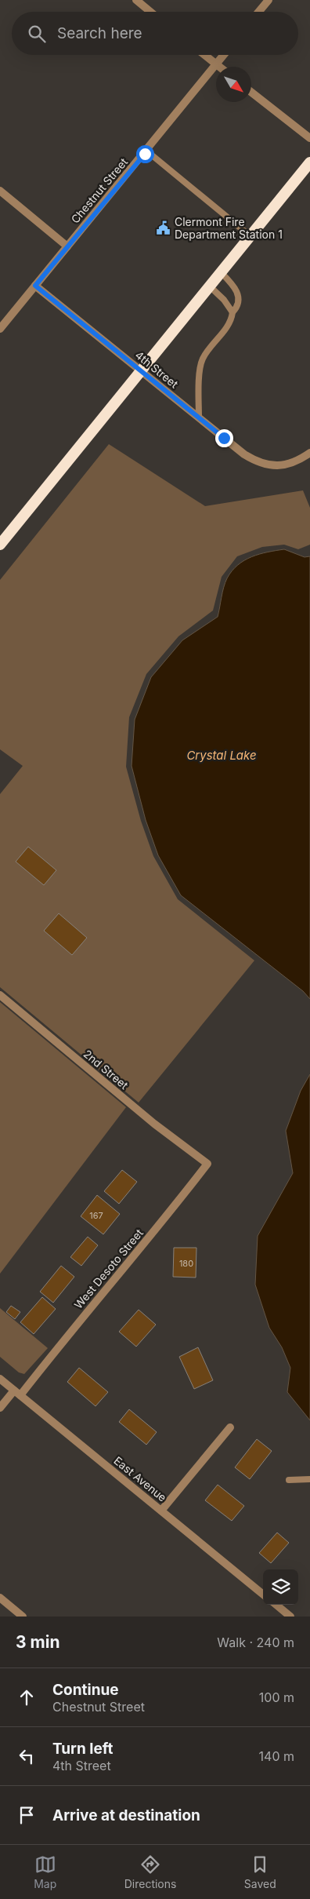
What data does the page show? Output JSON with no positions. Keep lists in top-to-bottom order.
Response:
{
  "streets": {
    "street": [
      "Chestnut Street",
      "4th Street",
      "2nd Street",
      "West Desoto Street",
      "East Avenue"
    ]
  },
  "crossings": [
    ["Chestnut Street", "4th Street"],
    ["2nd Street", "West Desoto Street"],
    ["West Desoto Street", "East Avenue"]
  ],
  "water": ["Crystal Lake"],
  "places": {
    "public building": ["Clermont Fire Department Station 1"]
  },
  "house_numbers": ["167", "180"],
  "north": "bottom right",
  "page": {
    "search": "Search here",
    "heading": ["3 min", "Walk · 240 m"],
    "list": [
      ["Continue", "Chestnut Street", "100 m"],
      ["Turn left", "4th Street", "140 m"],
      "Arrive at destination"
    ],
    "nav": ["Map", "Directions", "Saved"]
  }
}
